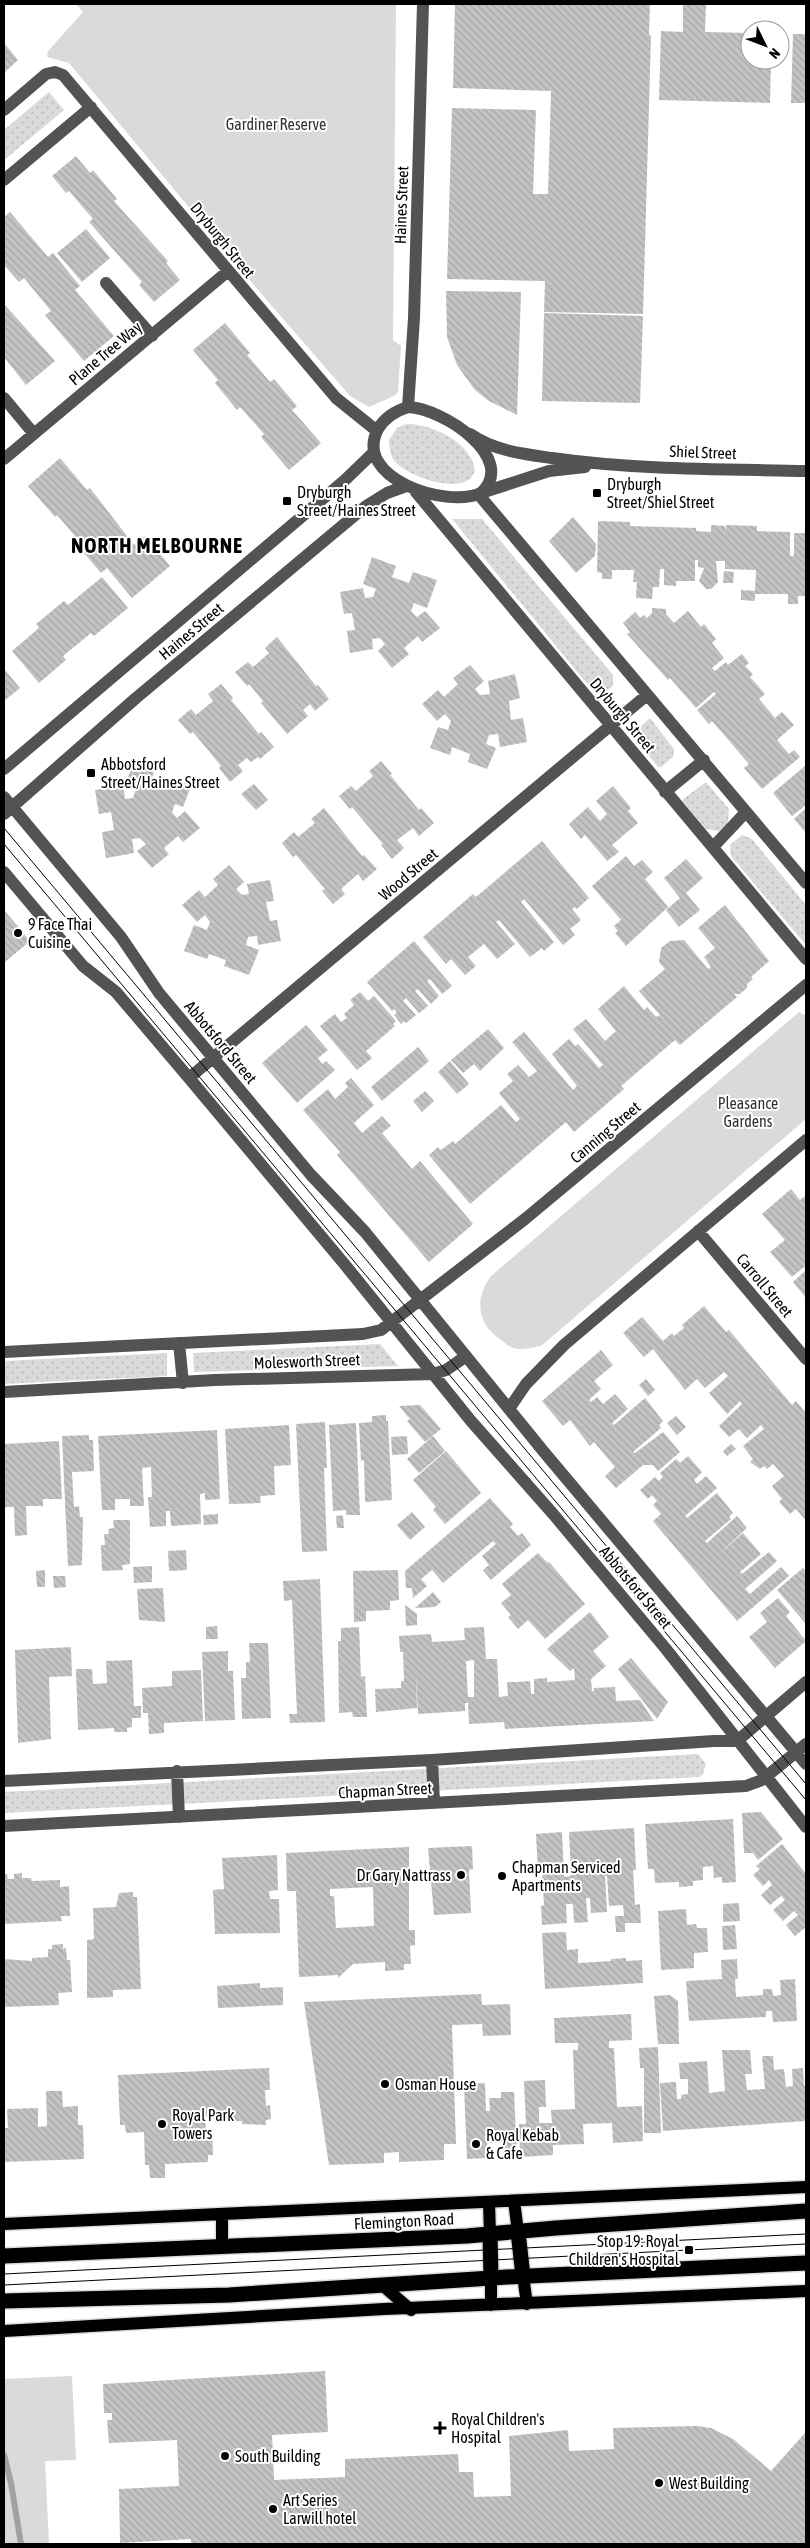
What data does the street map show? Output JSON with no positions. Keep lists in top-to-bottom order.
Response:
{
  "streets": {
    "highway": ["Flemington Road"],
    "street": [
      "Haines Street",
      "Dryburgh Street",
      "Plane Tree Way",
      "Shiel Street",
      "Wood Street",
      "Abbotsford Street",
      "Canning Street",
      "Carroll Street",
      "Molesworth Street",
      "Chapman Street"
    ]
  },
  "crossings": [
    ["Haines Street", "Dryburgh Street"],
    ["Haines Street", "Shiel Street"],
    ["Haines Street", "Abbotsford Street"],
    ["Dryburgh Street", "Plane Tree Way"],
    ["Dryburgh Street", "Shiel Street"],
    ["Dryburgh Street", "Wood Street"],
    ["Wood Street", "Abbotsford Street"],
    ["Abbotsford Street", "Canning Street"],
    ["Abbotsford Street", "Molesworth Street"],
    ["Abbotsford Street", "Chapman Street"]
  ],
  "districts": ["NORTH MELBOURNE"],
  "parks": ["Gardiner Reserve", "Pleasance Gardens"],
  "places": {
    "transit": [
      "Dryburgh Street/Shiel Street",
      "Dryburgh Street/Haines Street",
      "Abbotsford Street/Haines Street",
      "Stop 19: Royal Children's Hospital"
    ],
    "other": [
      "9 Face Thai Cuisine",
      "Dr Gary Nattrass",
      "Chapman Serviced Apartments",
      "Osman House",
      "Royal Park Towers",
      "Royal Kebab & Cafe",
      "South Building",
      "West Building",
      "Art Series Larwill hotel"
    ],
    "health": ["Royal Children's Hospital"]
  },
  "north": "bottom right"
}
